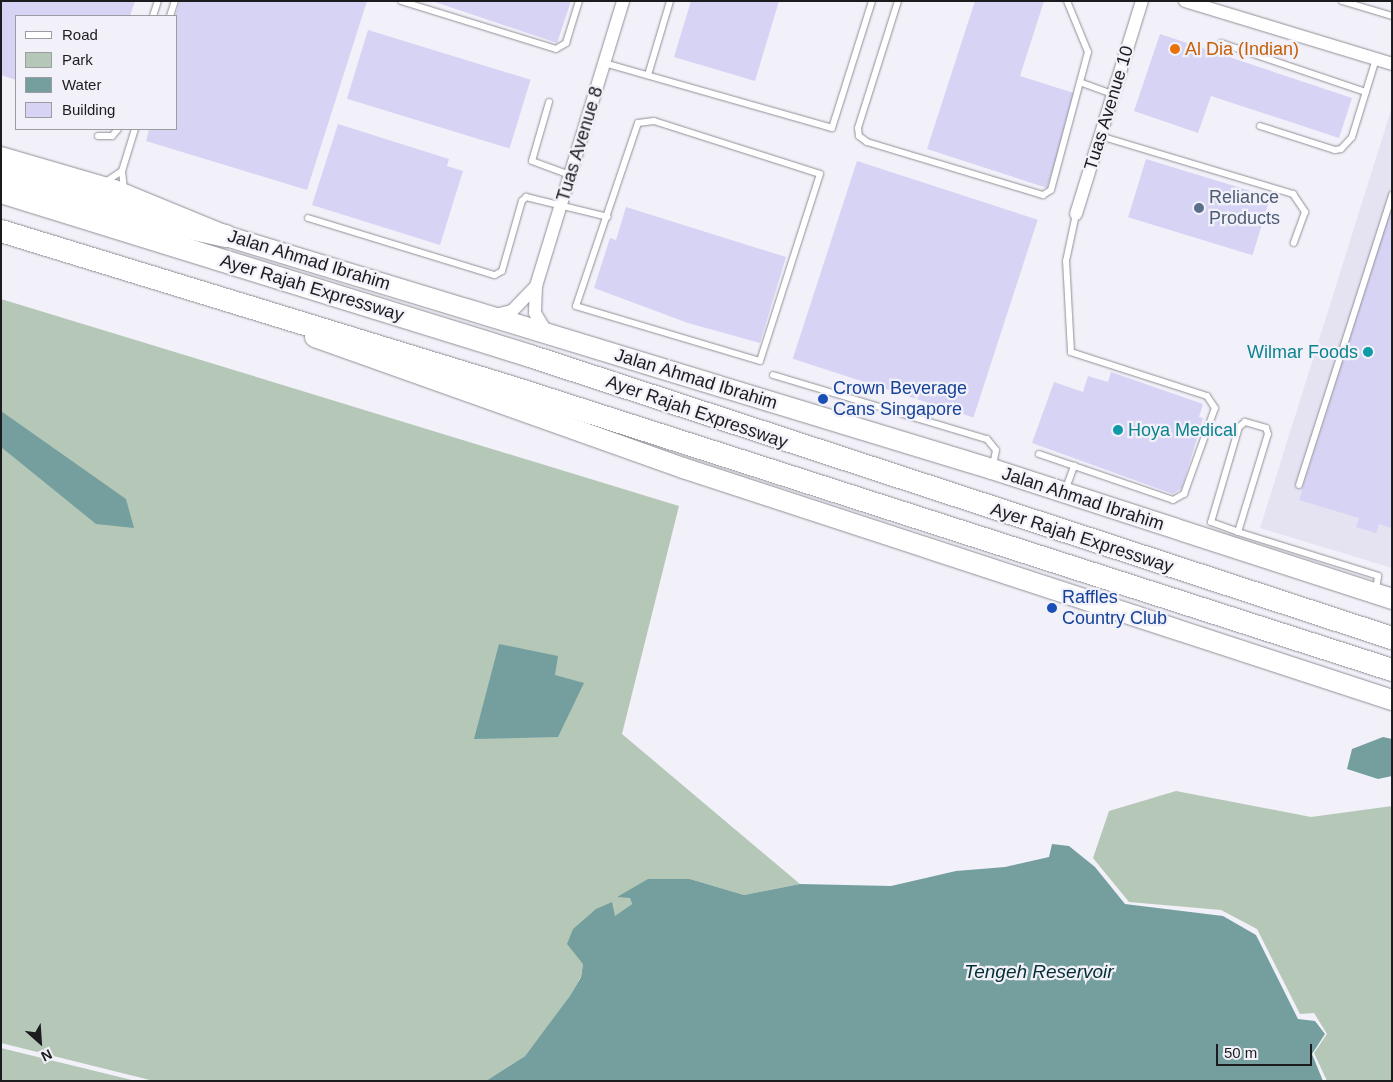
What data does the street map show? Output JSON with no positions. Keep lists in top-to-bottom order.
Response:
{
  "streets": {
    "highway": ["Ayer Rajah Expressway"],
    "main road": ["Jalan Ahmad Ibrahim"],
    "street": ["Tuas Avenue 10", "Tuas Avenue 8"]
  },
  "crossings": [
    ["Tuas Avenue 8", "Jalan Ahmad Ibrahim"]
  ],
  "water": ["Tengeh Reservoir"],
  "places": [
    "Al Dia (Indian)",
    "Reliance Products",
    "Wilmar Foods",
    "Crown Beverage Cans Singapore",
    "Hoya Medical",
    "Raffles Country Club"
  ],
  "legend": [
    "Road",
    "Park",
    "Water",
    "Building"
  ],
  "scale_bar": "50 m",
  "north": "bottom right"
}
